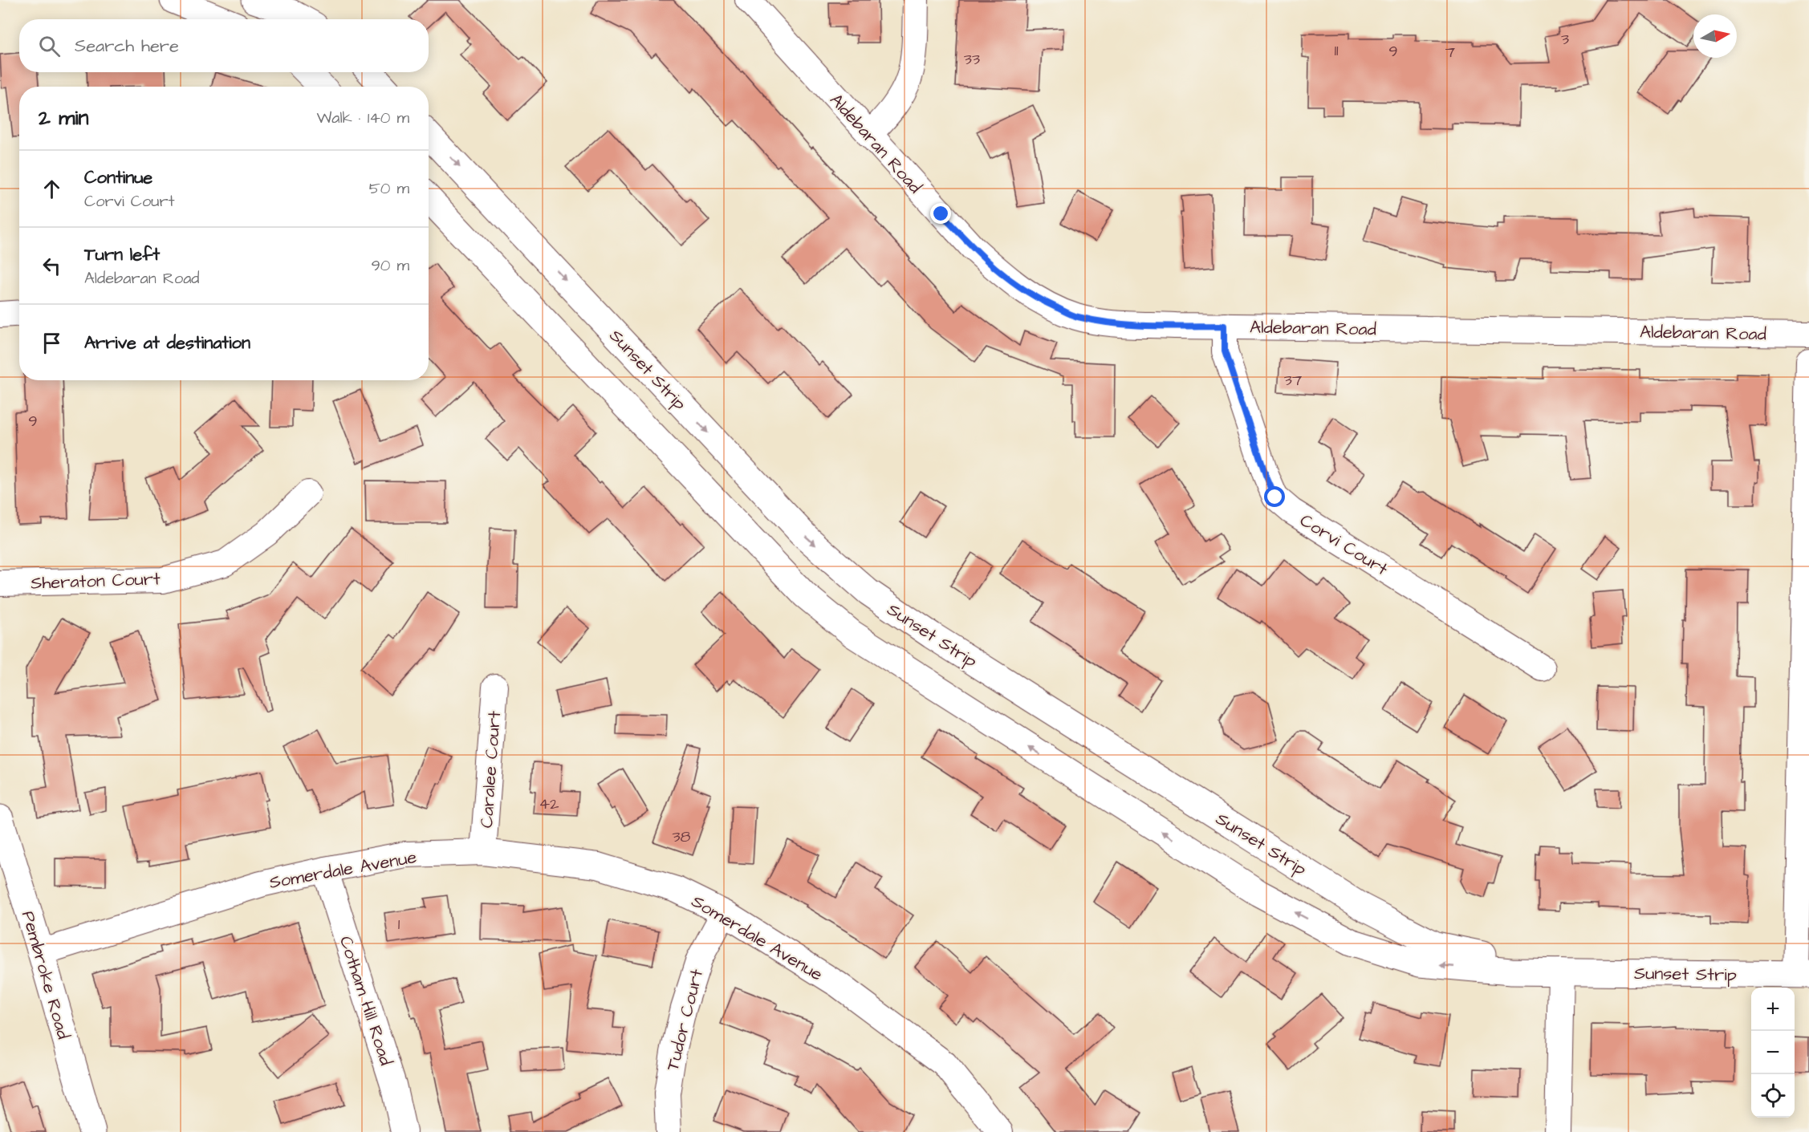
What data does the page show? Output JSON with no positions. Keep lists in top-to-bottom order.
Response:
{
  "streets": {
    "street": [
      "Aldebaran Road",
      "Sunset Strip",
      "Corvi Court",
      "Sheraton Court",
      "Caralee Court",
      "Somerdale Avenue",
      "Pembroke Road",
      "Cotham Hill Road",
      "Tudor Court"
    ]
  },
  "crossings": [
    ["Aldebaran Road", "Corvi Court"],
    ["Caralee Court", "Somerdale Avenue"],
    ["Somerdale Avenue", "Pembroke Road"],
    ["Somerdale Avenue", "Cotham Hill Road"],
    ["Somerdale Avenue", "Tudor Court"]
  ],
  "house_numbers": [
    "3",
    "11",
    "9",
    "7",
    "33",
    "37",
    "9",
    "42",
    "38",
    "1"
  ],
  "north": "right",
  "page": {
    "search": "Search here",
    "heading": ["2 min", "Walk · 140 m"],
    "list": [
      ["Continue", "Corvi Court", "50 m"],
      ["Turn left", "Aldebaran Road", "90 m"],
      "Arrive at destination"
    ],
    "map_buttons": ["+", "−"]
  }
}
